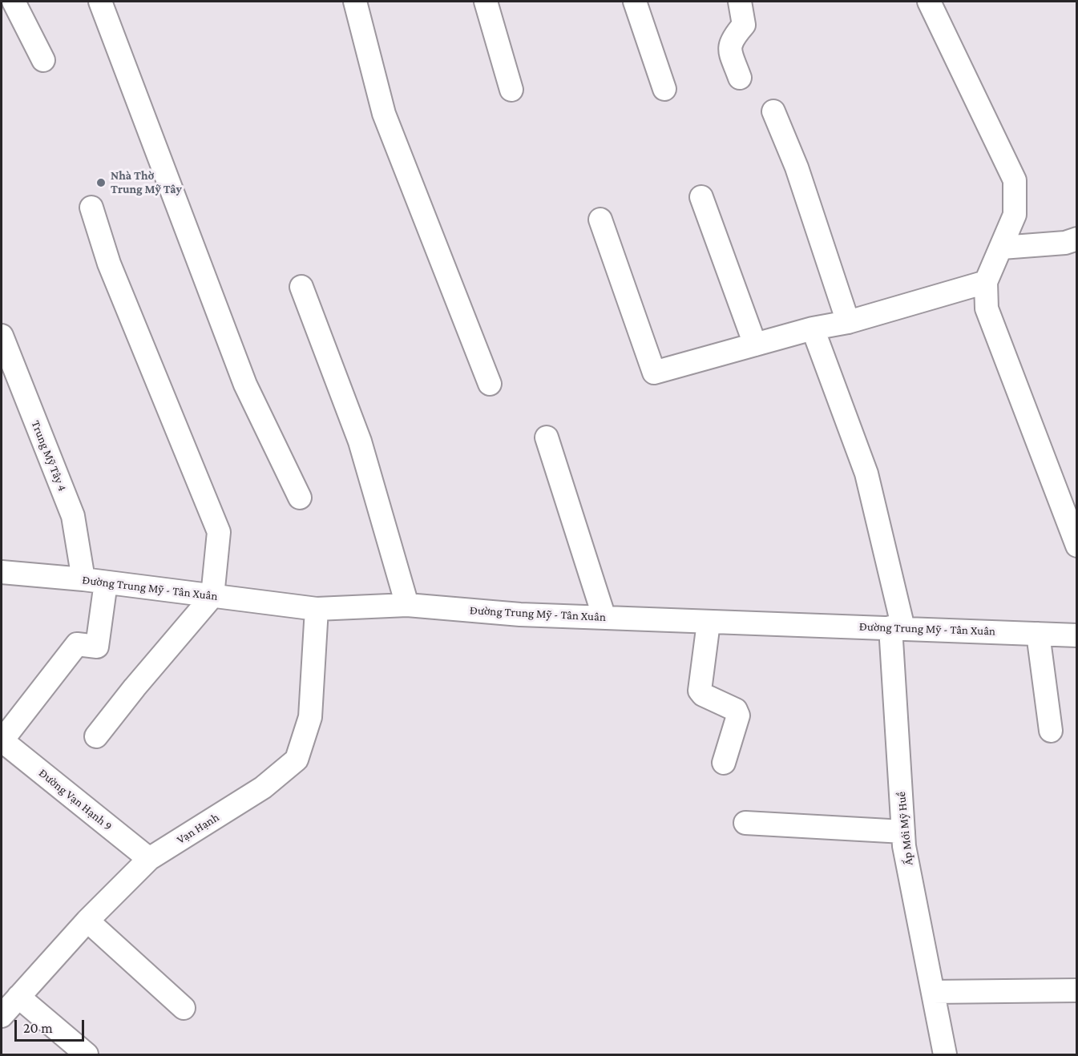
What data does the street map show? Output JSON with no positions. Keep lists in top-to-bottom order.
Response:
{
  "streets": {
    "street": [
      "Trung Mỹ Tây 4",
      "Đường Trung Mỹ - Tân Xuân",
      "Đường Vạn Hạnh 9",
      "Vạn Hạnh",
      "Ấp Mới Mỹ Huề"
    ]
  },
  "crossings": [
    ["Trung Mỹ Tây 4", "Đường Trung Mỹ - Tân Xuân"],
    ["Trung Mỹ Tây 4", "Đường Vạn Hạnh 9"],
    ["Đường Trung Mỹ - Tân Xuân", "Vạn Hạnh"],
    ["Đường Trung Mỹ - Tân Xuân", "Ấp Mới Mỹ Huề"],
    ["Đường Vạn Hạnh 9", "Vạn Hạnh"]
  ],
  "places": ["Nhà Thờ Trung Mỹ Tây"],
  "scale_bar": "20 m"
}
